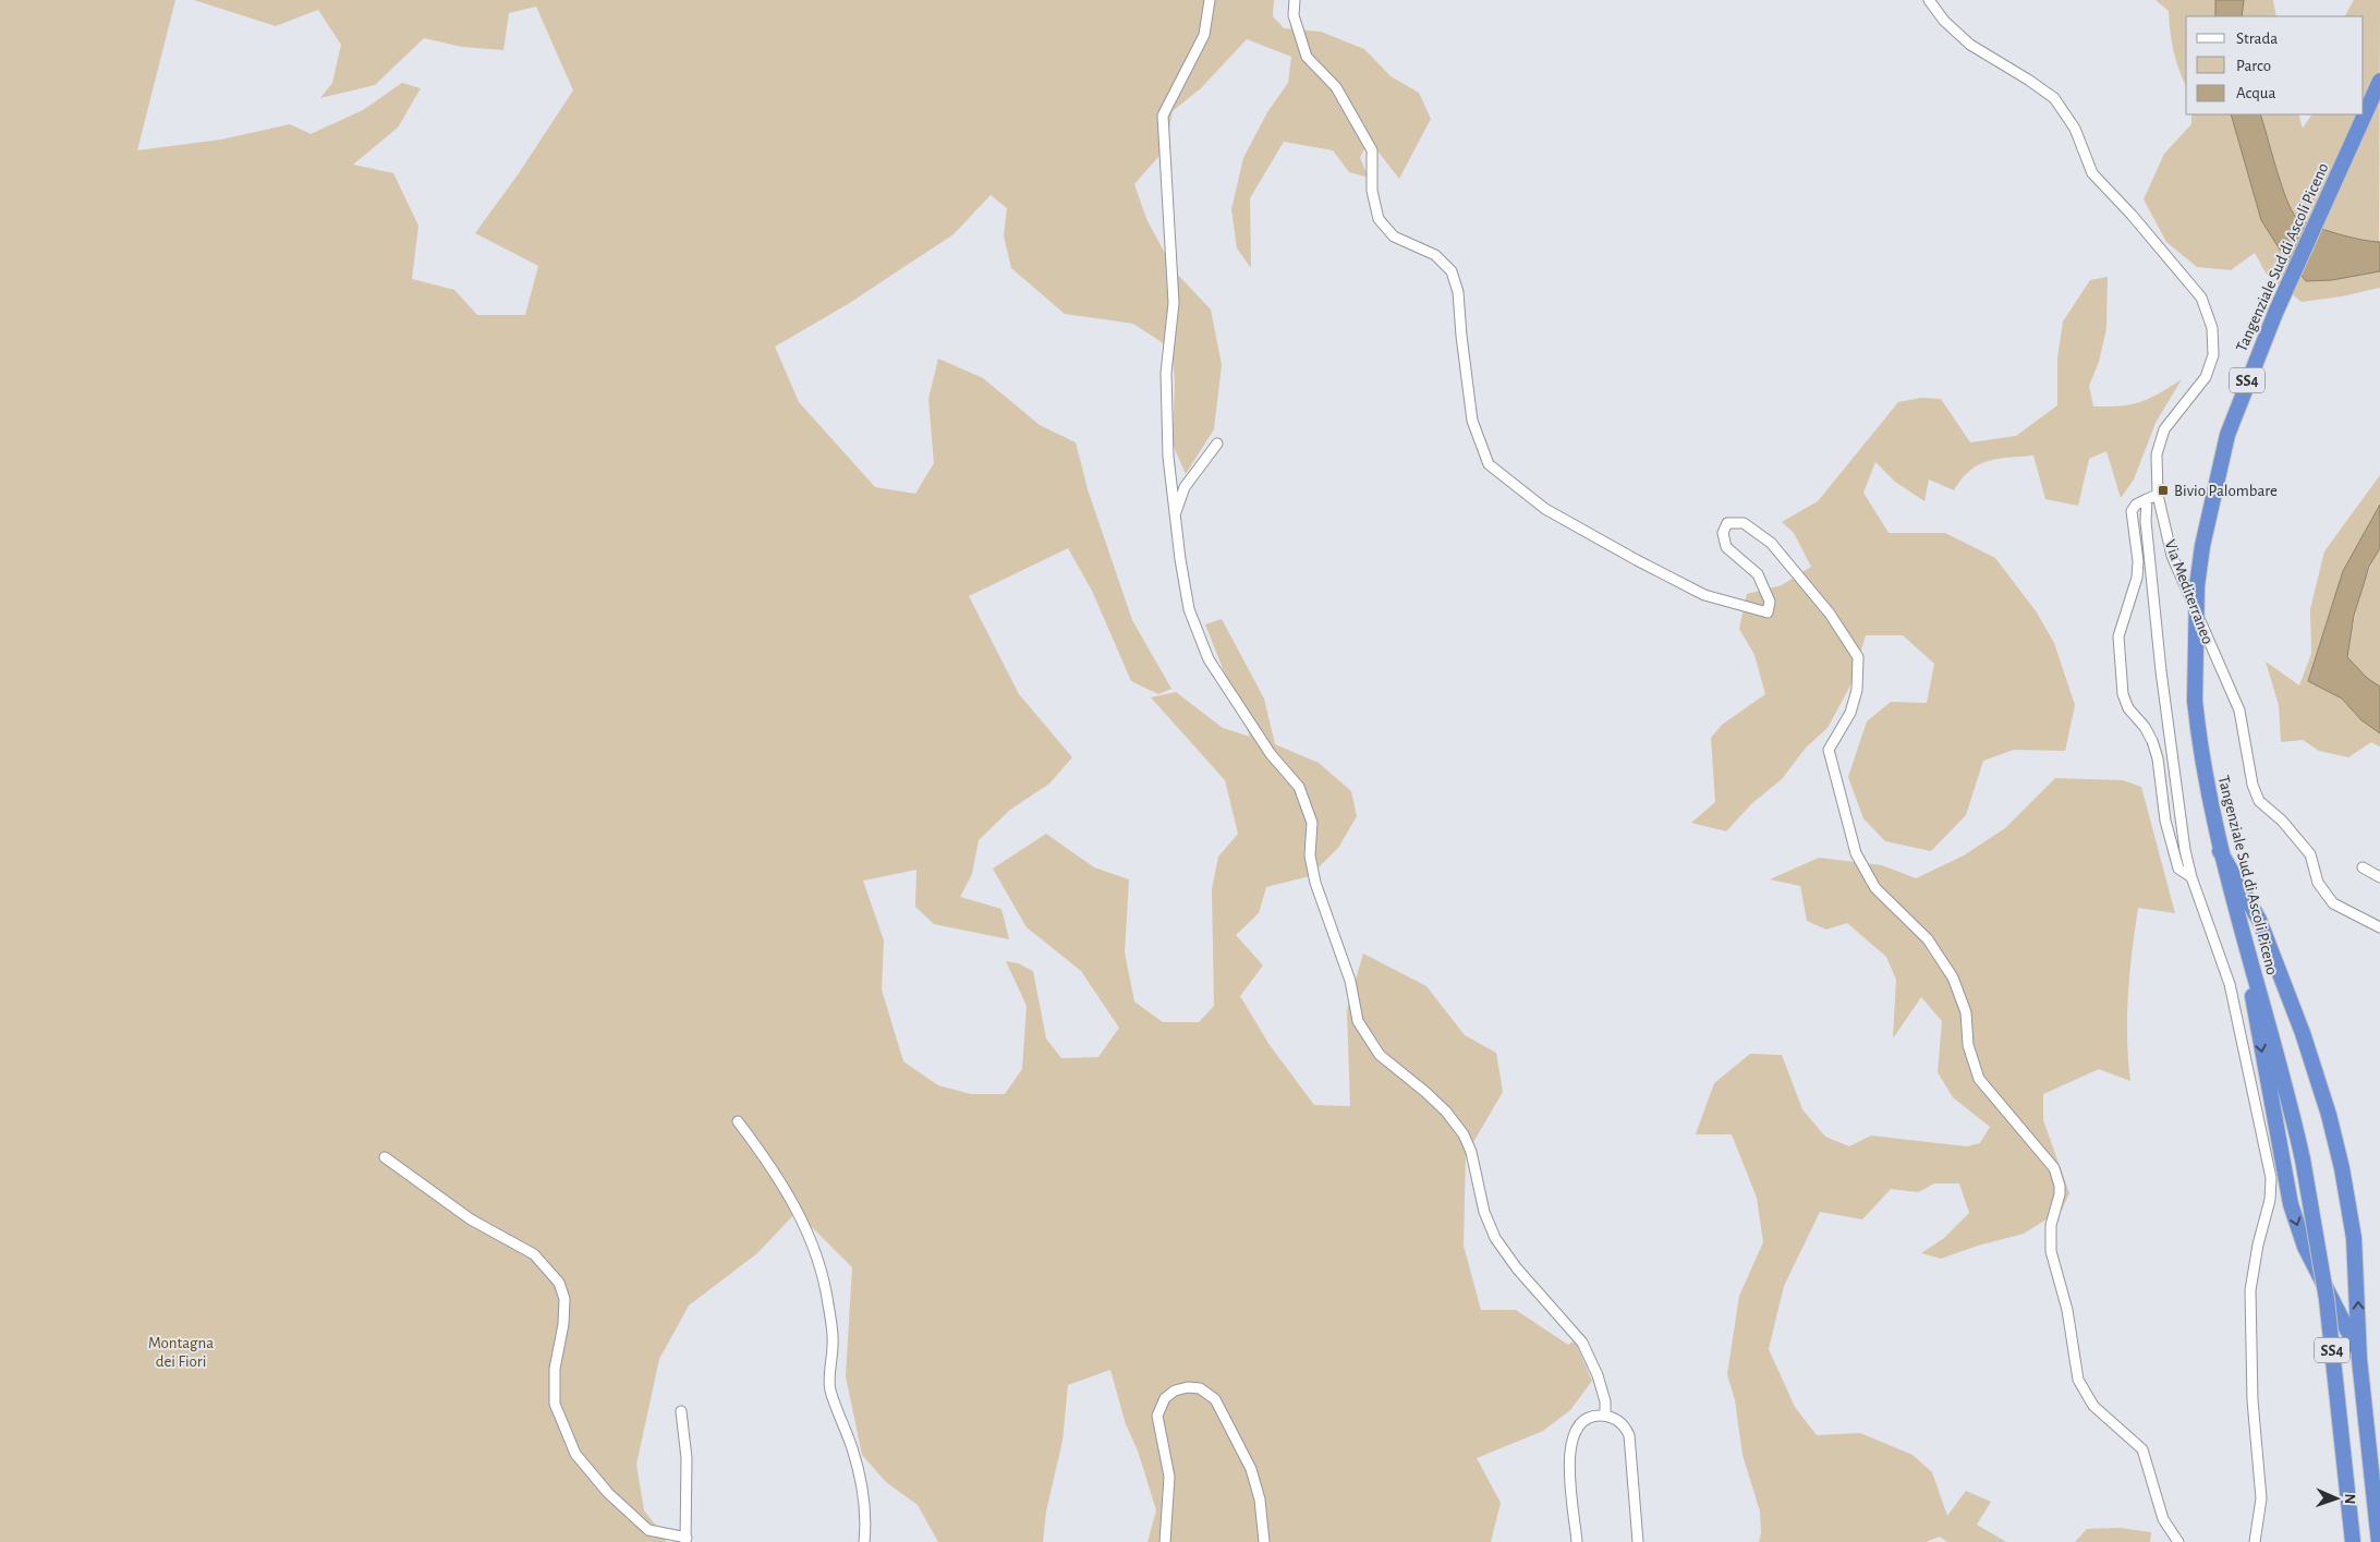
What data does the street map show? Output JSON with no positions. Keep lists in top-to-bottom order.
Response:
{
  "streets": {
    "highway": ["Tangenziale Sud di Ascoli Piceno", "SS4"],
    "street": ["Via Mediterraneo"]
  },
  "parks": ["Montagna dei Fiori"],
  "places": {
    "transit": ["Bivio Palombare"]
  },
  "legend": ["Strada", "Parco", "Acqua"],
  "north": "right"
}
